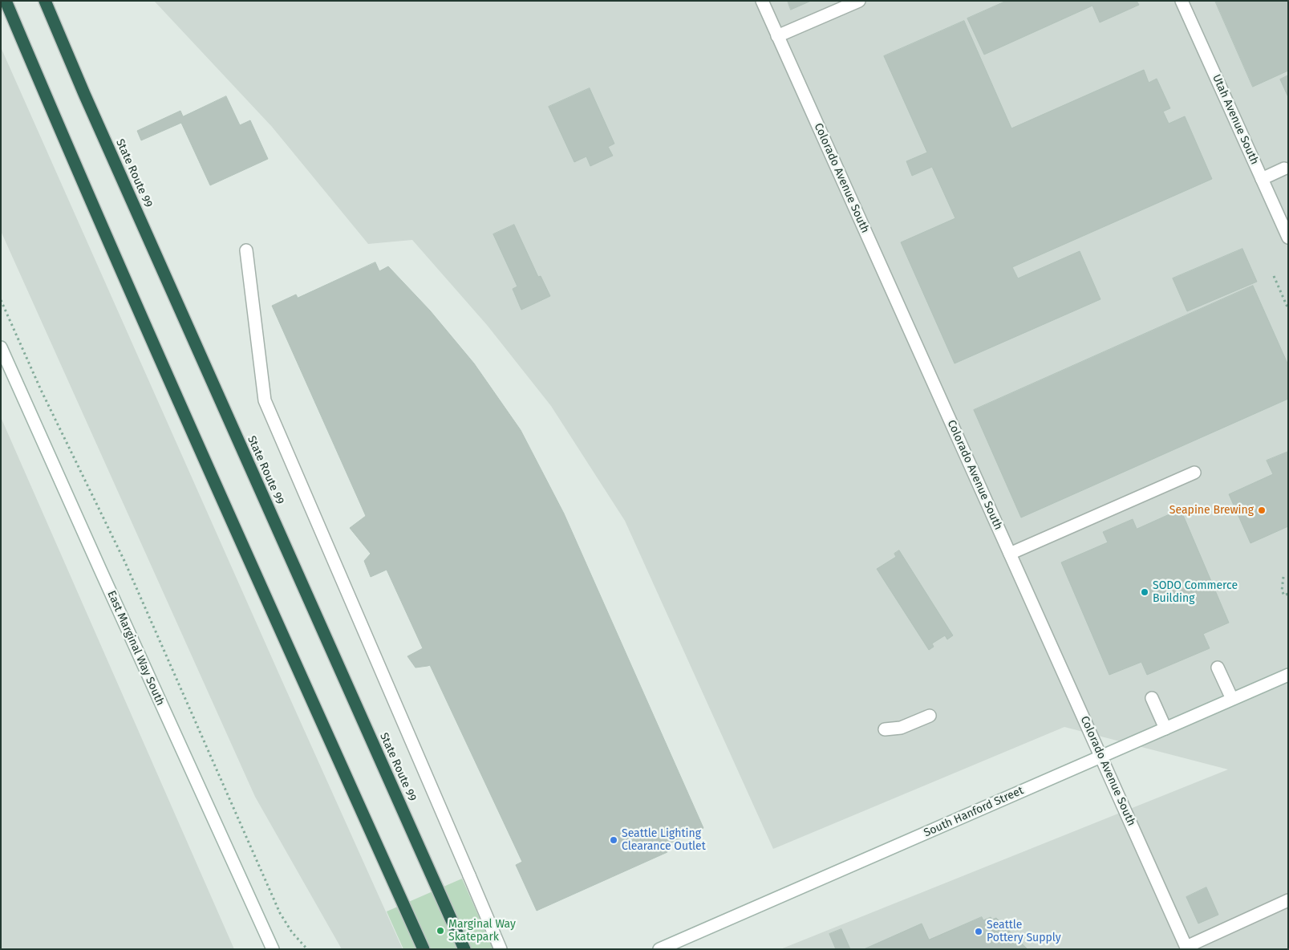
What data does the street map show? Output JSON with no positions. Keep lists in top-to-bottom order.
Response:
{
  "streets": {
    "highway": ["State Route 99"],
    "street": [
      "Utah Avenue South",
      "Colorado Avenue South",
      "East Marginal Way South",
      "South Hanford Street"
    ]
  },
  "crossings": [
    ["Colorado Avenue South", "South Hanford Street"]
  ],
  "places": [
    "Seapine Brewing",
    "SODO Commerce Building",
    "Seattle Lighting Clearance Outlet",
    "Marginal Way Skatepark",
    "Seattle Pottery Supply"
  ]
}
